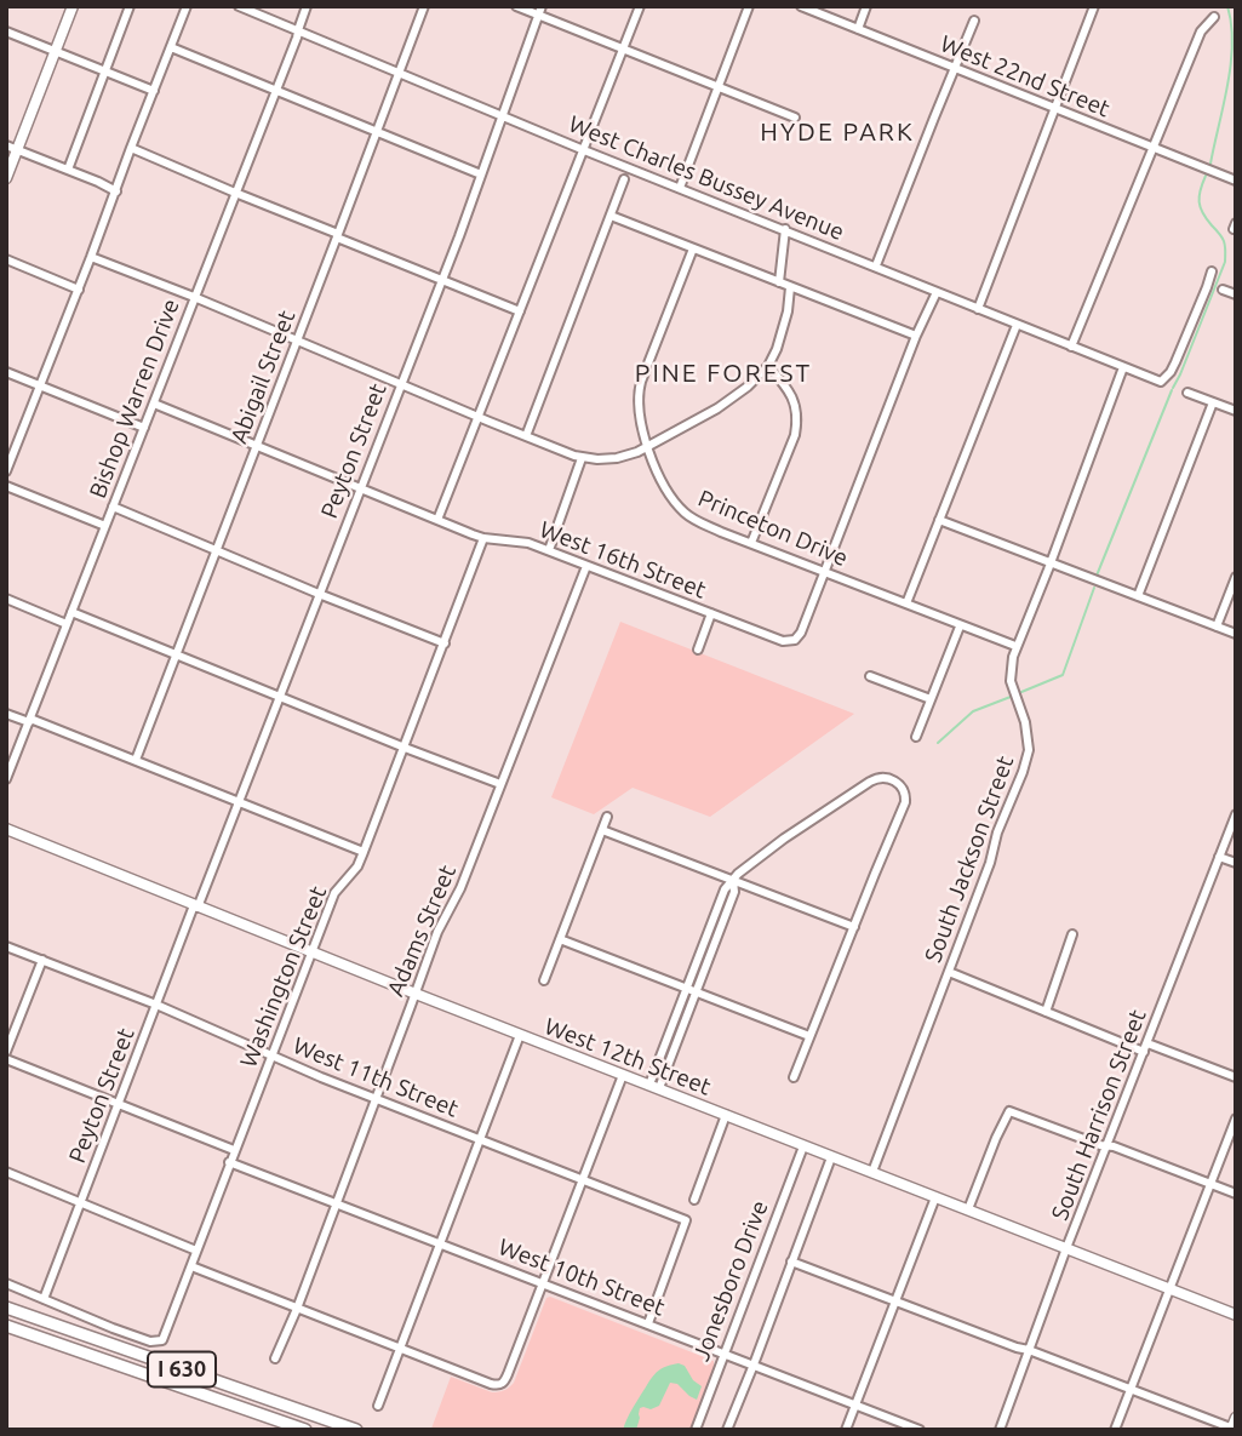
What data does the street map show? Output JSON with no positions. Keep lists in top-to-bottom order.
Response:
{
  "streets": {
    "highway": ["I 630"],
    "main road": ["West 12th Street"],
    "street": [
      "West 22nd Street",
      "West Charles Bussey Avenue",
      "Abigail Street",
      "Bishop Warren Drive",
      "Peyton Street",
      "Princeton Drive",
      "West 16th Street",
      "South Jackson Street",
      "Adams Street",
      "Washington Street",
      "West 11th Street",
      "South Harrison Street",
      "West 10th Street",
      "Jonesboro Drive"
    ]
  },
  "crossings": [
    ["West Charles Bussey Avenue", "Abigail Street"],
    ["West Charles Bussey Avenue", "Bishop Warren Drive"],
    ["West Charles Bussey Avenue", "Peyton Street"],
    ["West Charles Bussey Avenue", "South Jackson Street"],
    ["Abigail Street", "West 16th Street"],
    ["Bishop Warren Drive", "West 16th Street"],
    ["Peyton Street", "West 16th Street"],
    ["Peyton Street", "Washington Street"],
    ["Peyton Street", "West 12th Street"],
    ["Peyton Street", "West 11th Street"],
    ["Princeton Drive", "West 16th Street"],
    ["Princeton Drive", "South Jackson Street"],
    ["West 16th Street", "Adams Street"],
    ["West 16th Street", "Washington Street"],
    ["South Jackson Street", "West 12th Street"],
    ["Adams Street", "West 12th Street"],
    ["Adams Street", "West 11th Street"],
    ["Adams Street", "West 10th Street"],
    ["Washington Street", "West 12th Street"],
    ["Washington Street", "West 11th Street"],
    ["Washington Street", "West 10th Street"],
    ["West 12th Street", "South Harrison Street"],
    ["West 12th Street", "Jonesboro Drive"],
    ["West 11th Street", "West 10th Street"],
    ["West 10th Street", "Jonesboro Drive"]
  ],
  "districts": ["HYDE PARK", "PINE FOREST"]
}
